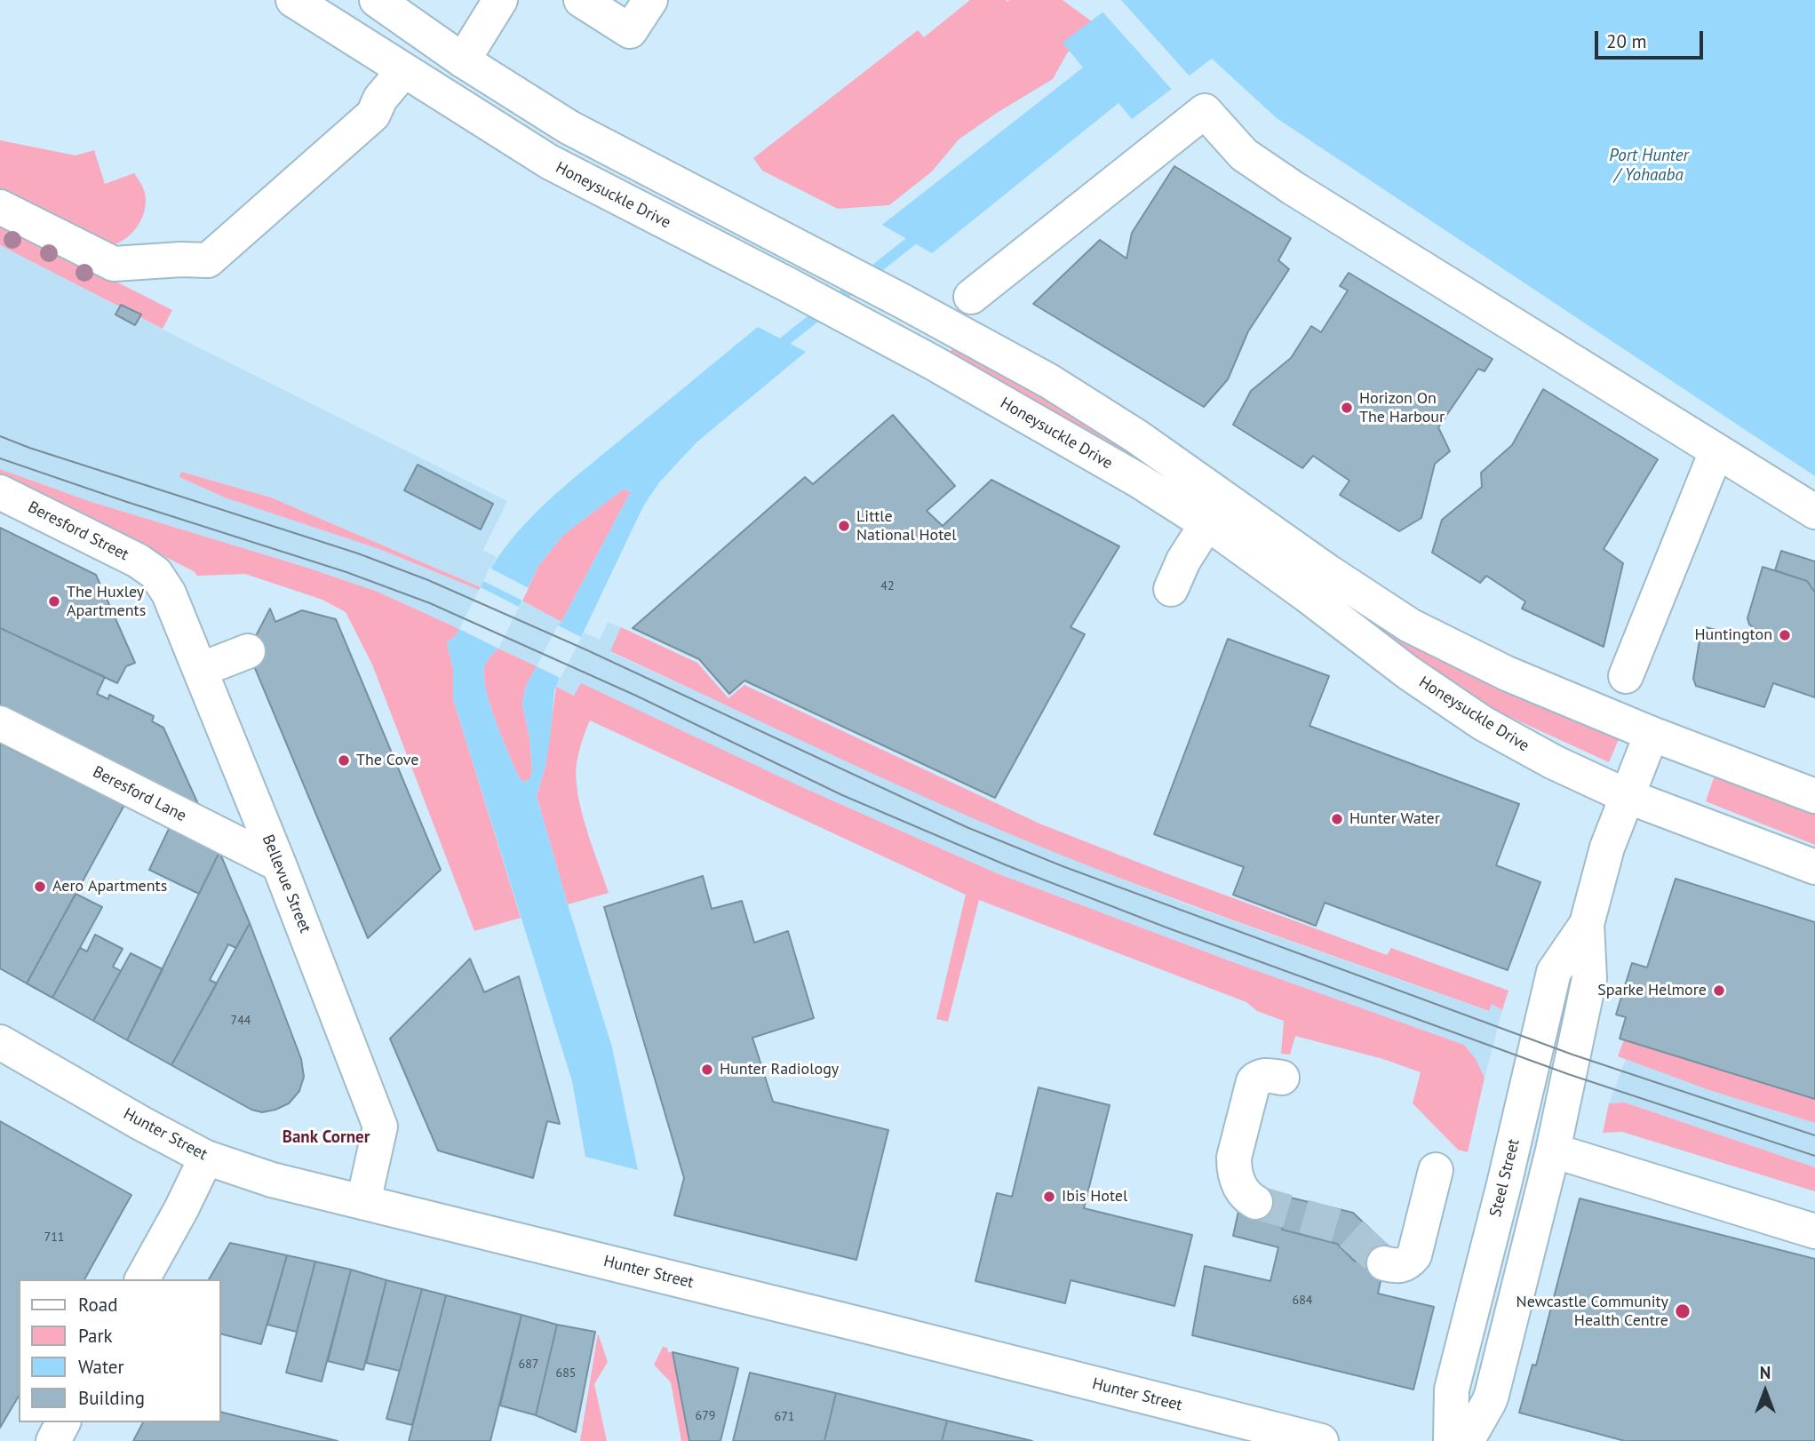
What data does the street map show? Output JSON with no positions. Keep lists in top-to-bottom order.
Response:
{
  "streets": {
    "main road": [
      "Honeysuckle Drive",
      "Beresford Street",
      "Beresford Lane",
      "Bellevue Street",
      "Hunter Street",
      "Steel Street"
    ]
  },
  "crossings": [
    ["Honeysuckle Drive", "Steel Street"],
    ["Beresford Street", "Bellevue Street"],
    ["Beresford Lane", "Bellevue Street"],
    ["Bellevue Street", "Hunter Street"]
  ],
  "districts": ["Bank Corner"],
  "water": ["Port Hunter / Yohaaba"],
  "places": [
    "Horizon On The Harbour",
    "Little National Hotel",
    "The Huxley Apartments",
    "Huntington",
    "The Cove",
    "Hunter Water",
    "Aero Apartments",
    "Sparke Helmore",
    "Hunter Radiology",
    "Ibis Hotel",
    "Newcastle Community Health Centre"
  ],
  "house_numbers": [
    "42",
    "744",
    "711",
    "684",
    "687",
    "685",
    "679",
    "671"
  ],
  "legend": [
    "Road",
    "Park",
    "Water",
    "Building"
  ],
  "scale_bar": "20 m",
  "north": "top"
}
